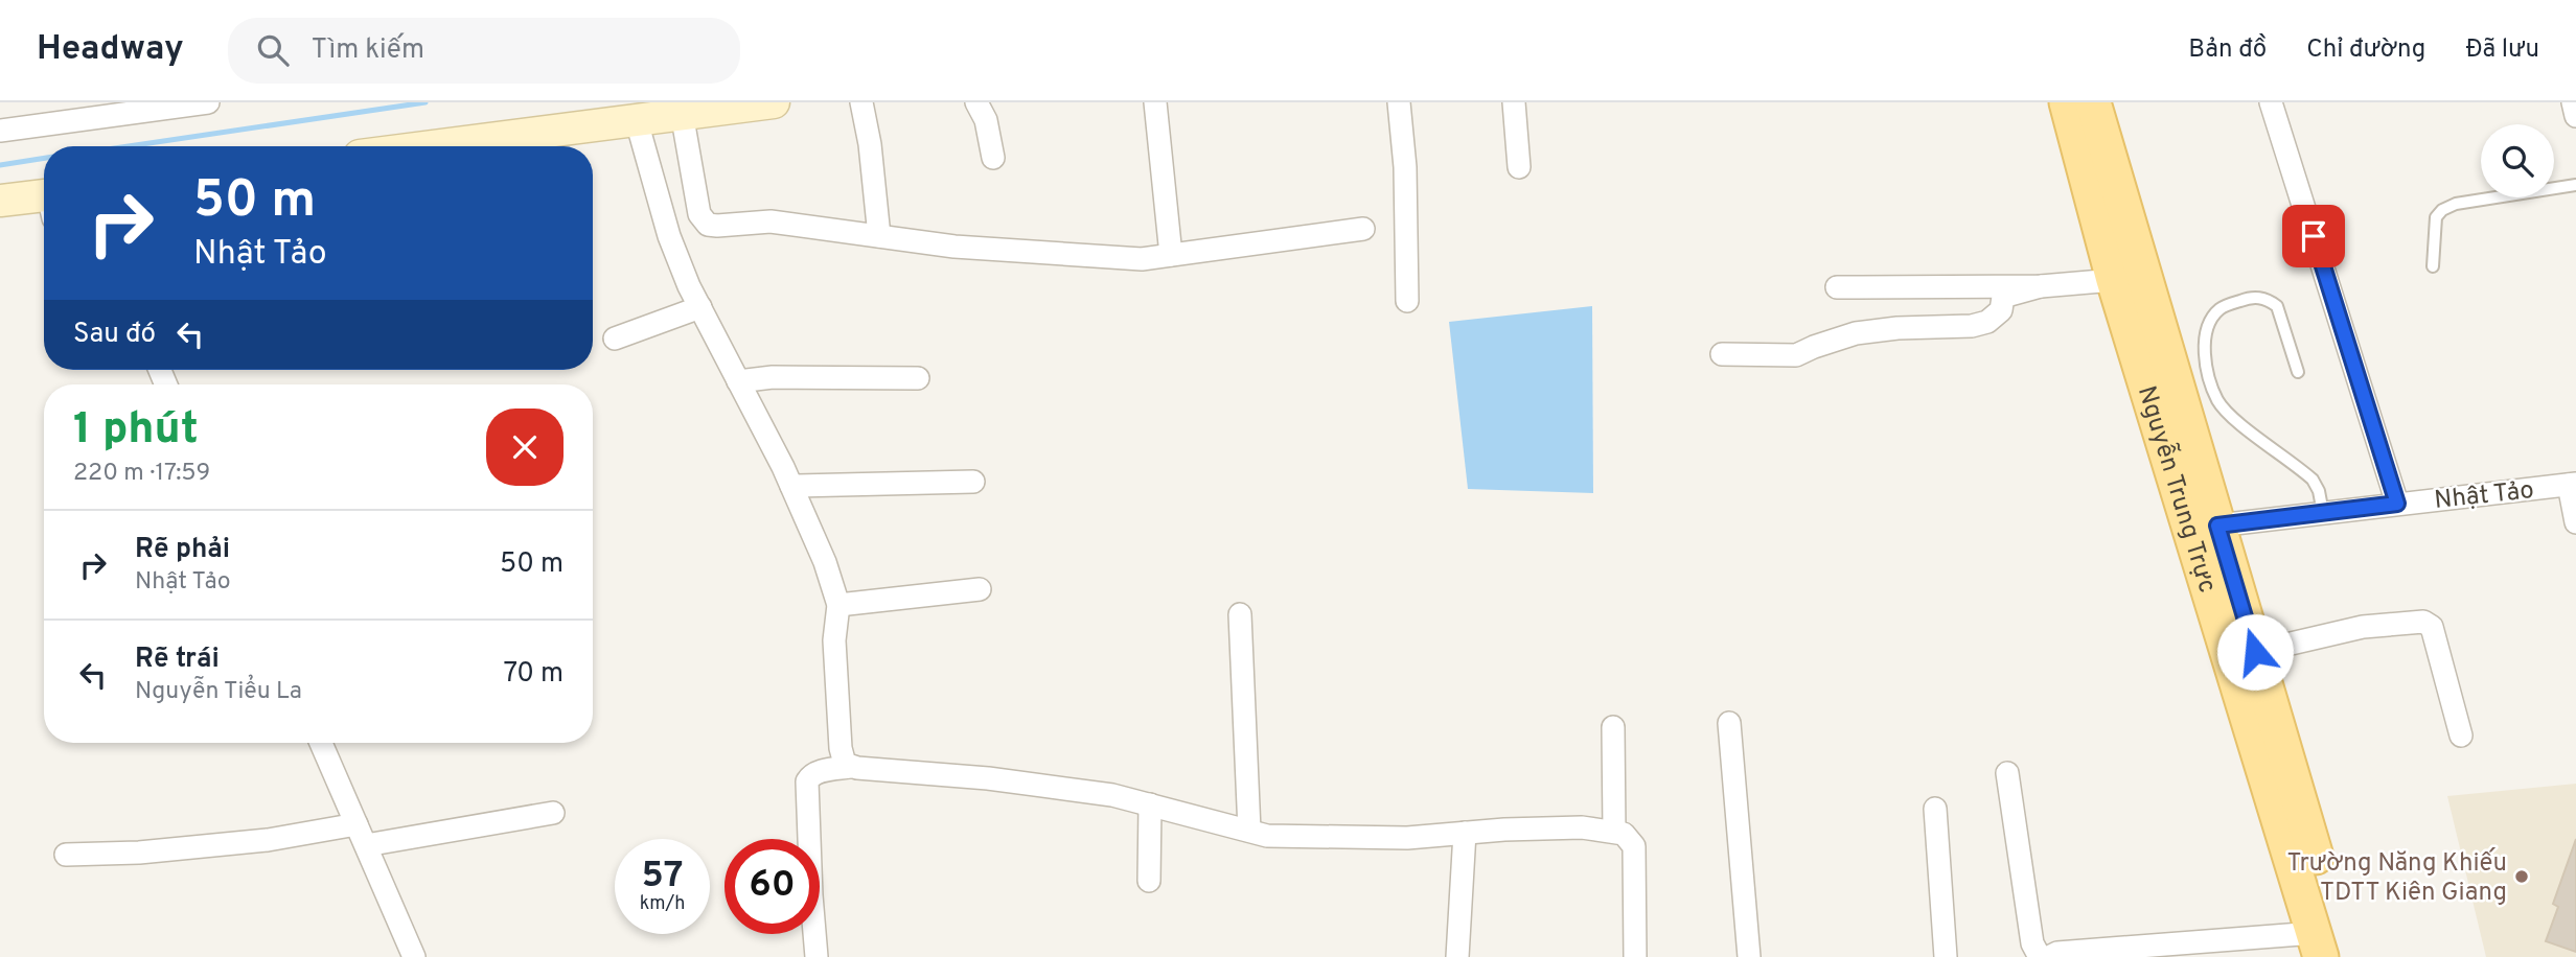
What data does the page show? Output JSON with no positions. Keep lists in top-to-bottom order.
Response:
{
  "streets": {
    "main road": ["Nguyễn Trung Trực"],
    "street": ["Nhật Tảo"]
  },
  "crossings": [
    ["Nguyễn Trung Trực", "Nhật Tảo"]
  ],
  "places": ["Trường Năng Khiếu TDTT Kiên Giang"],
  "page": {
    "header": "Headway",
    "search": "Tìm kiếm",
    "nav": ["Bản đồ", "Chỉ đường", "Đã lưu"],
    "turn": ["50 m", "Nhật Tảo"],
    "then": "Sau đó",
    "heading": ["1 phút", "220 m · 17:59"],
    "list": [
      {
        "name": "Rẽ phải",
        "note": "Nhật Tảo",
        "value": "50 m"
      },
      {
        "name": "Rẽ trái",
        "note": "Nguyễn Tiểu La",
        "value": "70 m"
      }
    ],
    "speed": "57 km/h",
    "limit": "60"
  }
}
